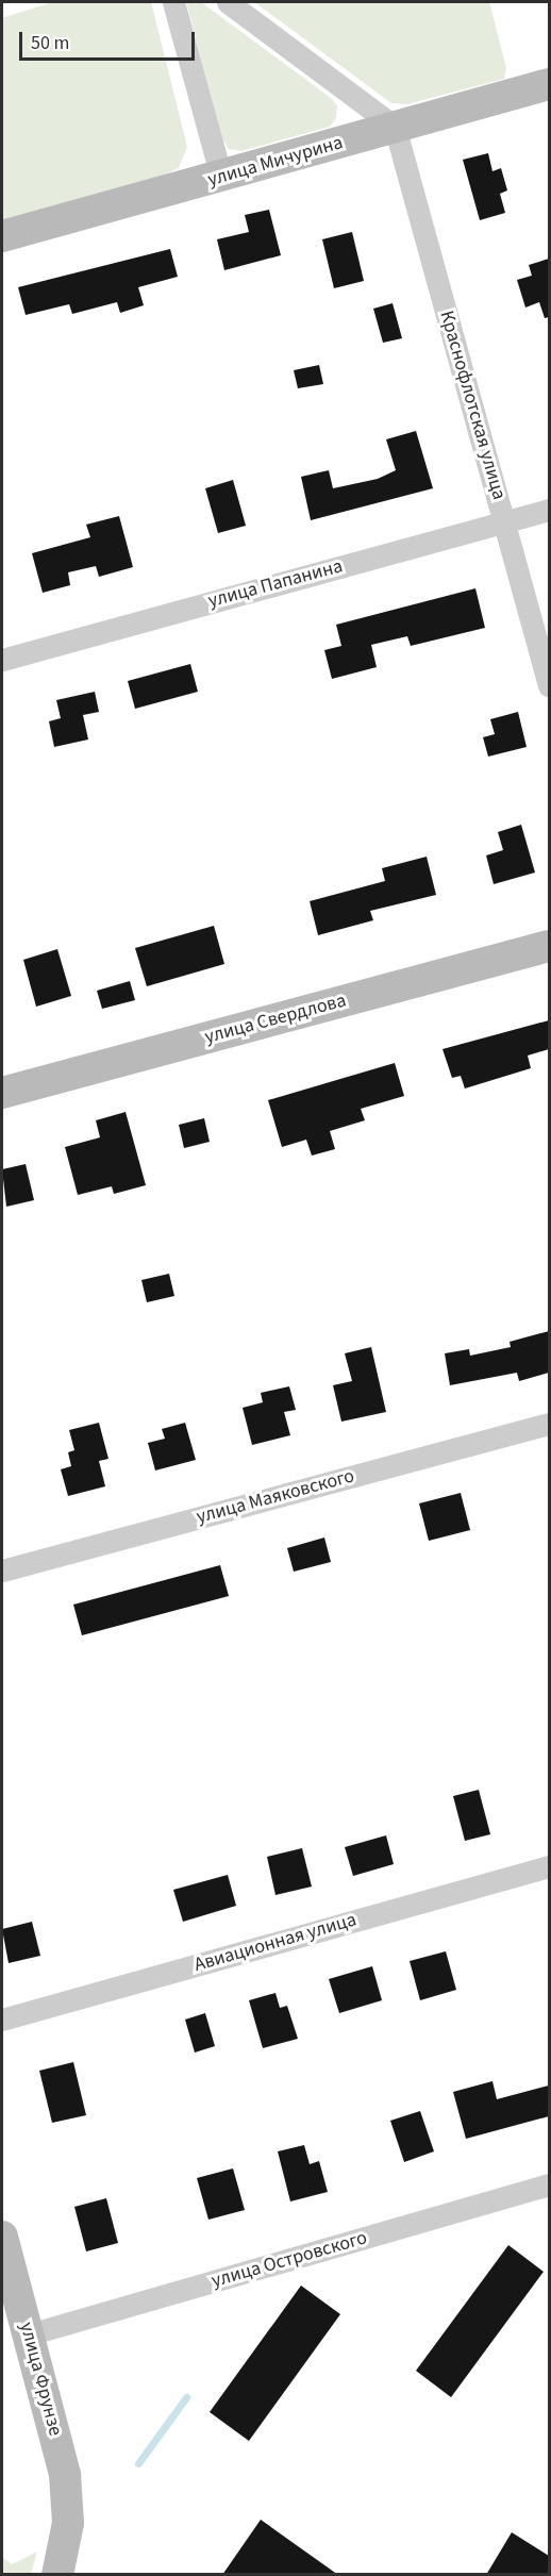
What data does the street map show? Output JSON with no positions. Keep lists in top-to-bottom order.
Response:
{
  "streets": {
    "street": [
      "улица Мичурина",
      "Краснофлотская улица",
      "улица Папанина",
      "улица Свердлова",
      "улица Маяковского",
      "Авиационная улица",
      "улица Островского",
      "улица Фрунзе"
    ]
  },
  "crossings": [
    ["улица Мичурина", "Краснофлотская улица"],
    ["Краснофлотская улица", "улица Папанина"],
    ["улица Островского", "улица Фрунзе"]
  ],
  "scale_bar": "50 m"
}
